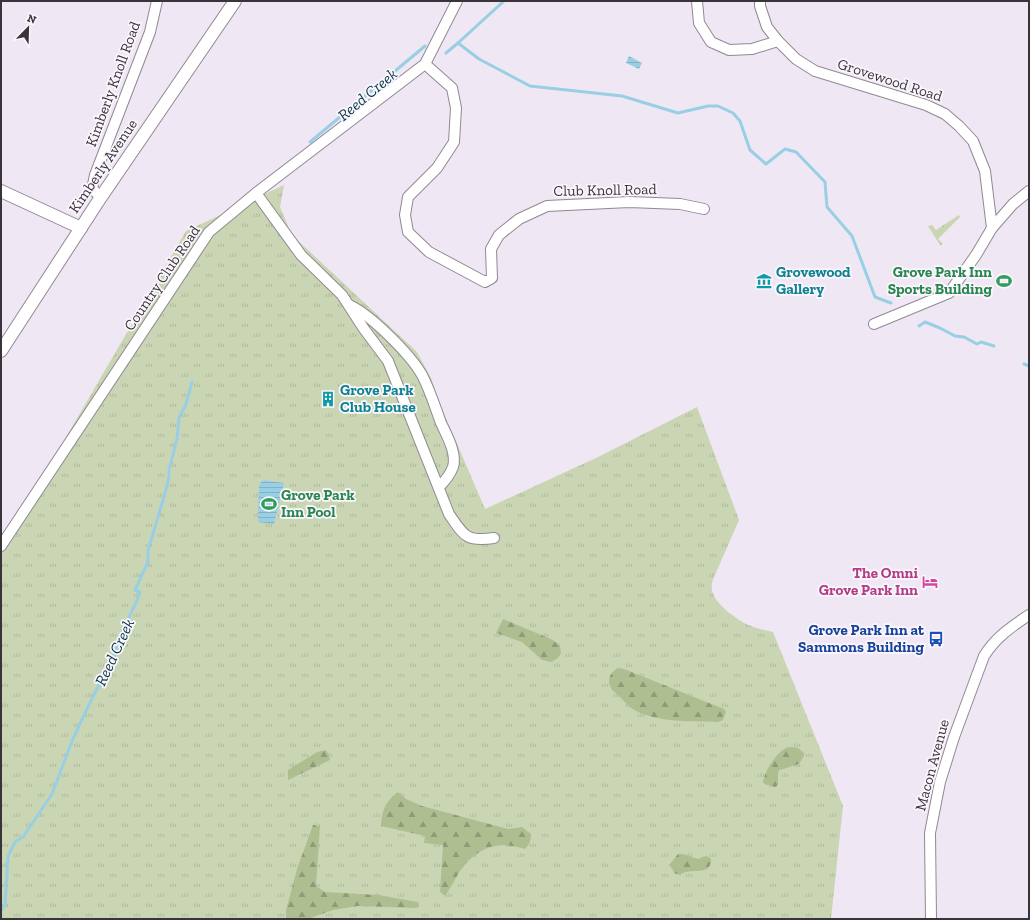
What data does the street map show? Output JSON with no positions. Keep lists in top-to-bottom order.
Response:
{
  "streets": {
    "street": [
      "Grovewood Road",
      "Kimberly Knoll Road",
      "Kimberly Avenue",
      "Club Knoll Road",
      "Country Club Road",
      "Macon Avenue"
    ]
  },
  "crossings": [
    ["Kimberly Knoll Road", "Kimberly Avenue"],
    ["Club Knoll Road", "Country Club Road"]
  ],
  "water": ["Reed Creek"],
  "places": {
    "museum": ["Grovewood Gallery"],
    "sports": ["Grove Park Inn Sports Building", "Grove Park Inn Pool"],
    "building": ["Grove Park Club House"],
    "hotel": ["The Omni Grove Park Inn"],
    "bus stop": ["Grove Park Inn at Sammons Building"]
  },
  "north": "top right"
}
